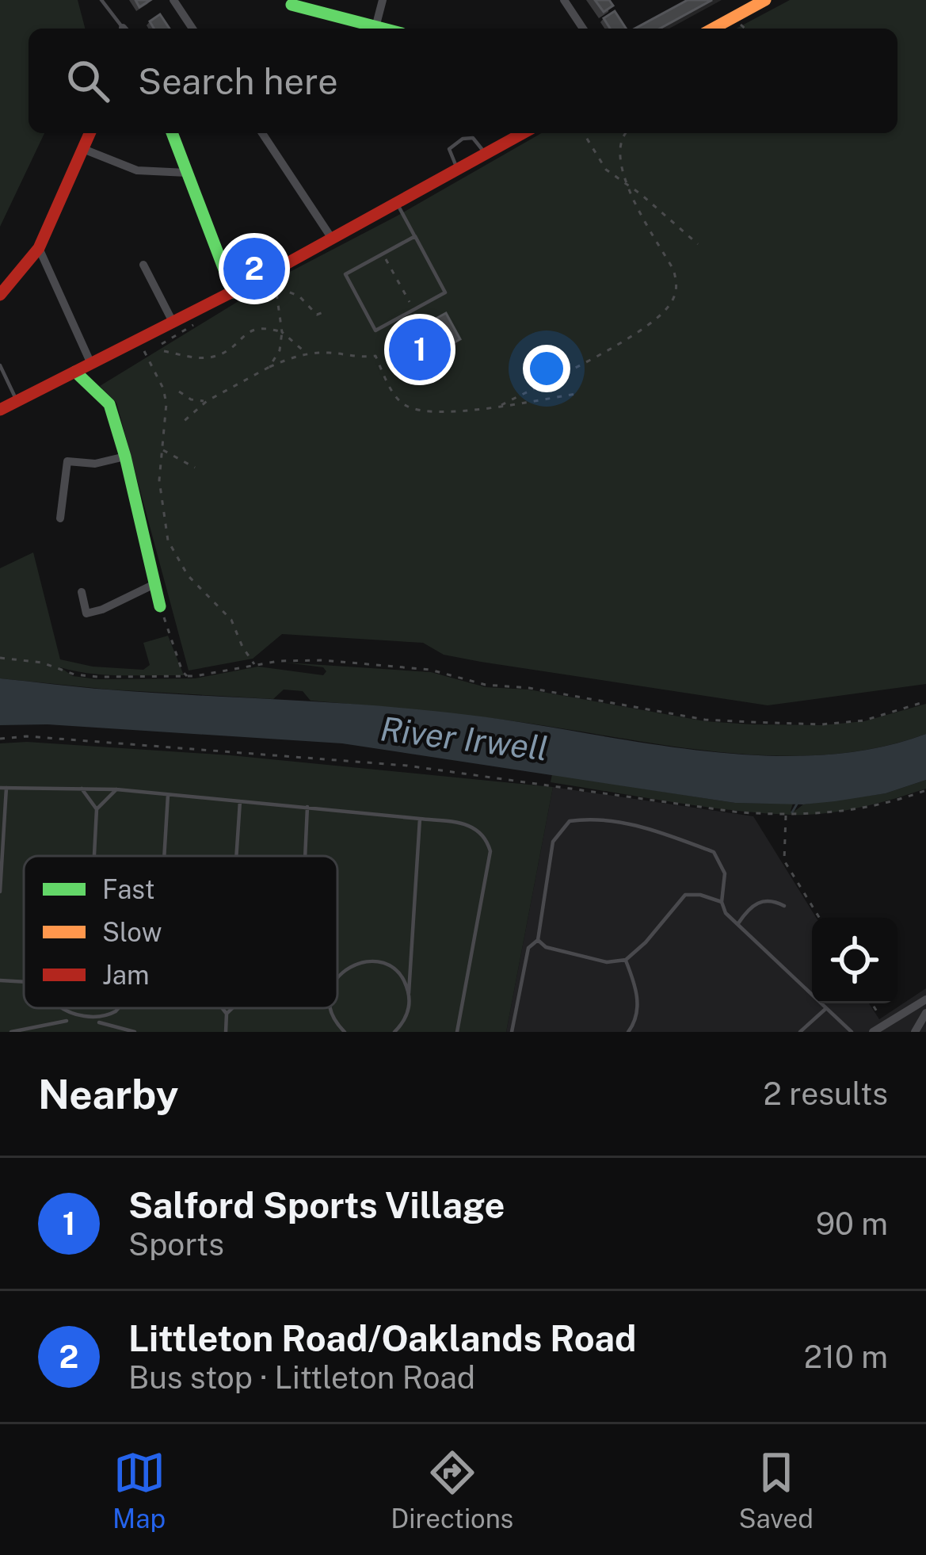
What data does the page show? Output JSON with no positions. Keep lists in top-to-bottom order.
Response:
{
  "water": ["River Irwell"],
  "legend": ["Fast", "Slow", "Jam"],
  "page": {
    "search": "Search here",
    "pins": ["2", "1"],
    "heading": ["Nearby", "2 results"],
    "list": [
      {
        "mark": "1",
        "name": "Salford Sports Village",
        "note": "Sports",
        "value": "90 m"
      },
      {
        "mark": "2",
        "name": "Littleton Road/Oaklands Road",
        "note": "Bus stop · Littleton Road",
        "value": "210 m"
      }
    ],
    "nav": ["Map", "Directions", "Saved"]
  }
}
